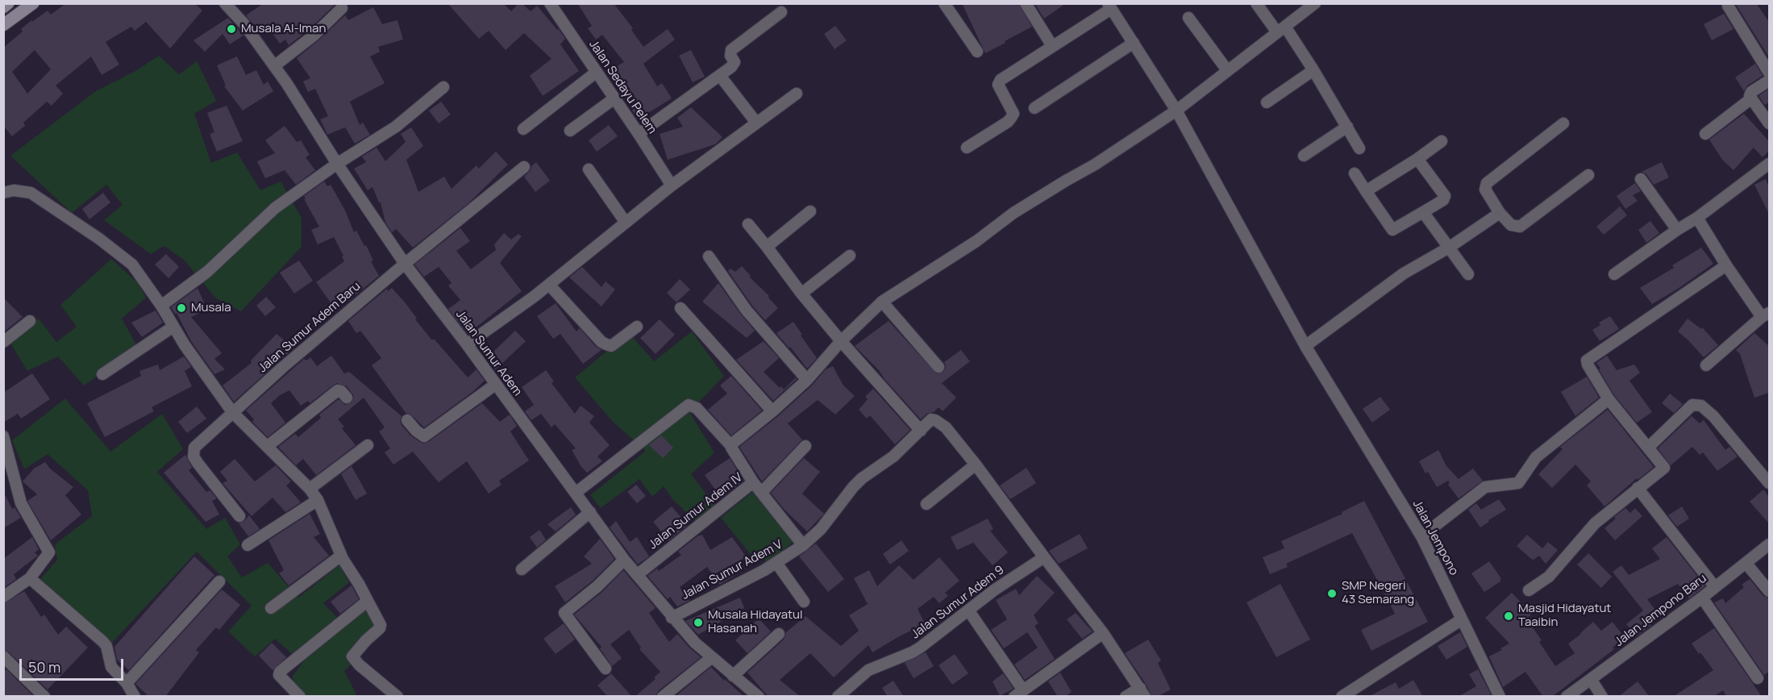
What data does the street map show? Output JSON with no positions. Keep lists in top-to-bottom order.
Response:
{
  "streets": {
    "street": [
      "Jalan Sedayu Pelem",
      "Jalan Sumur Adem Baru",
      "Jalan Sumur Adem",
      "Jalan Sumur Adem IV",
      "Jalan Jempono",
      "Jalan Sumur Adem V",
      "Jalan Sumur Adem 9",
      "Jalan Jempono Baru"
    ]
  },
  "crossings": [
    ["Jalan Sumur Adem Baru", "Jalan Sumur Adem"],
    ["Jalan Sumur Adem", "Jalan Sumur Adem IV"],
    ["Jalan Sumur Adem", "Jalan Sumur Adem V"],
    ["Jalan Sumur Adem IV", "Jalan Sumur Adem V"]
  ],
  "places": [
    "Musala Al-Iman",
    "Musala",
    "SMP Negeri 43 Semarang",
    "Masjid Hidayatut Taaibin",
    "Musala Hidayatul Hasanah"
  ],
  "scale_bar": "50 m"
}
